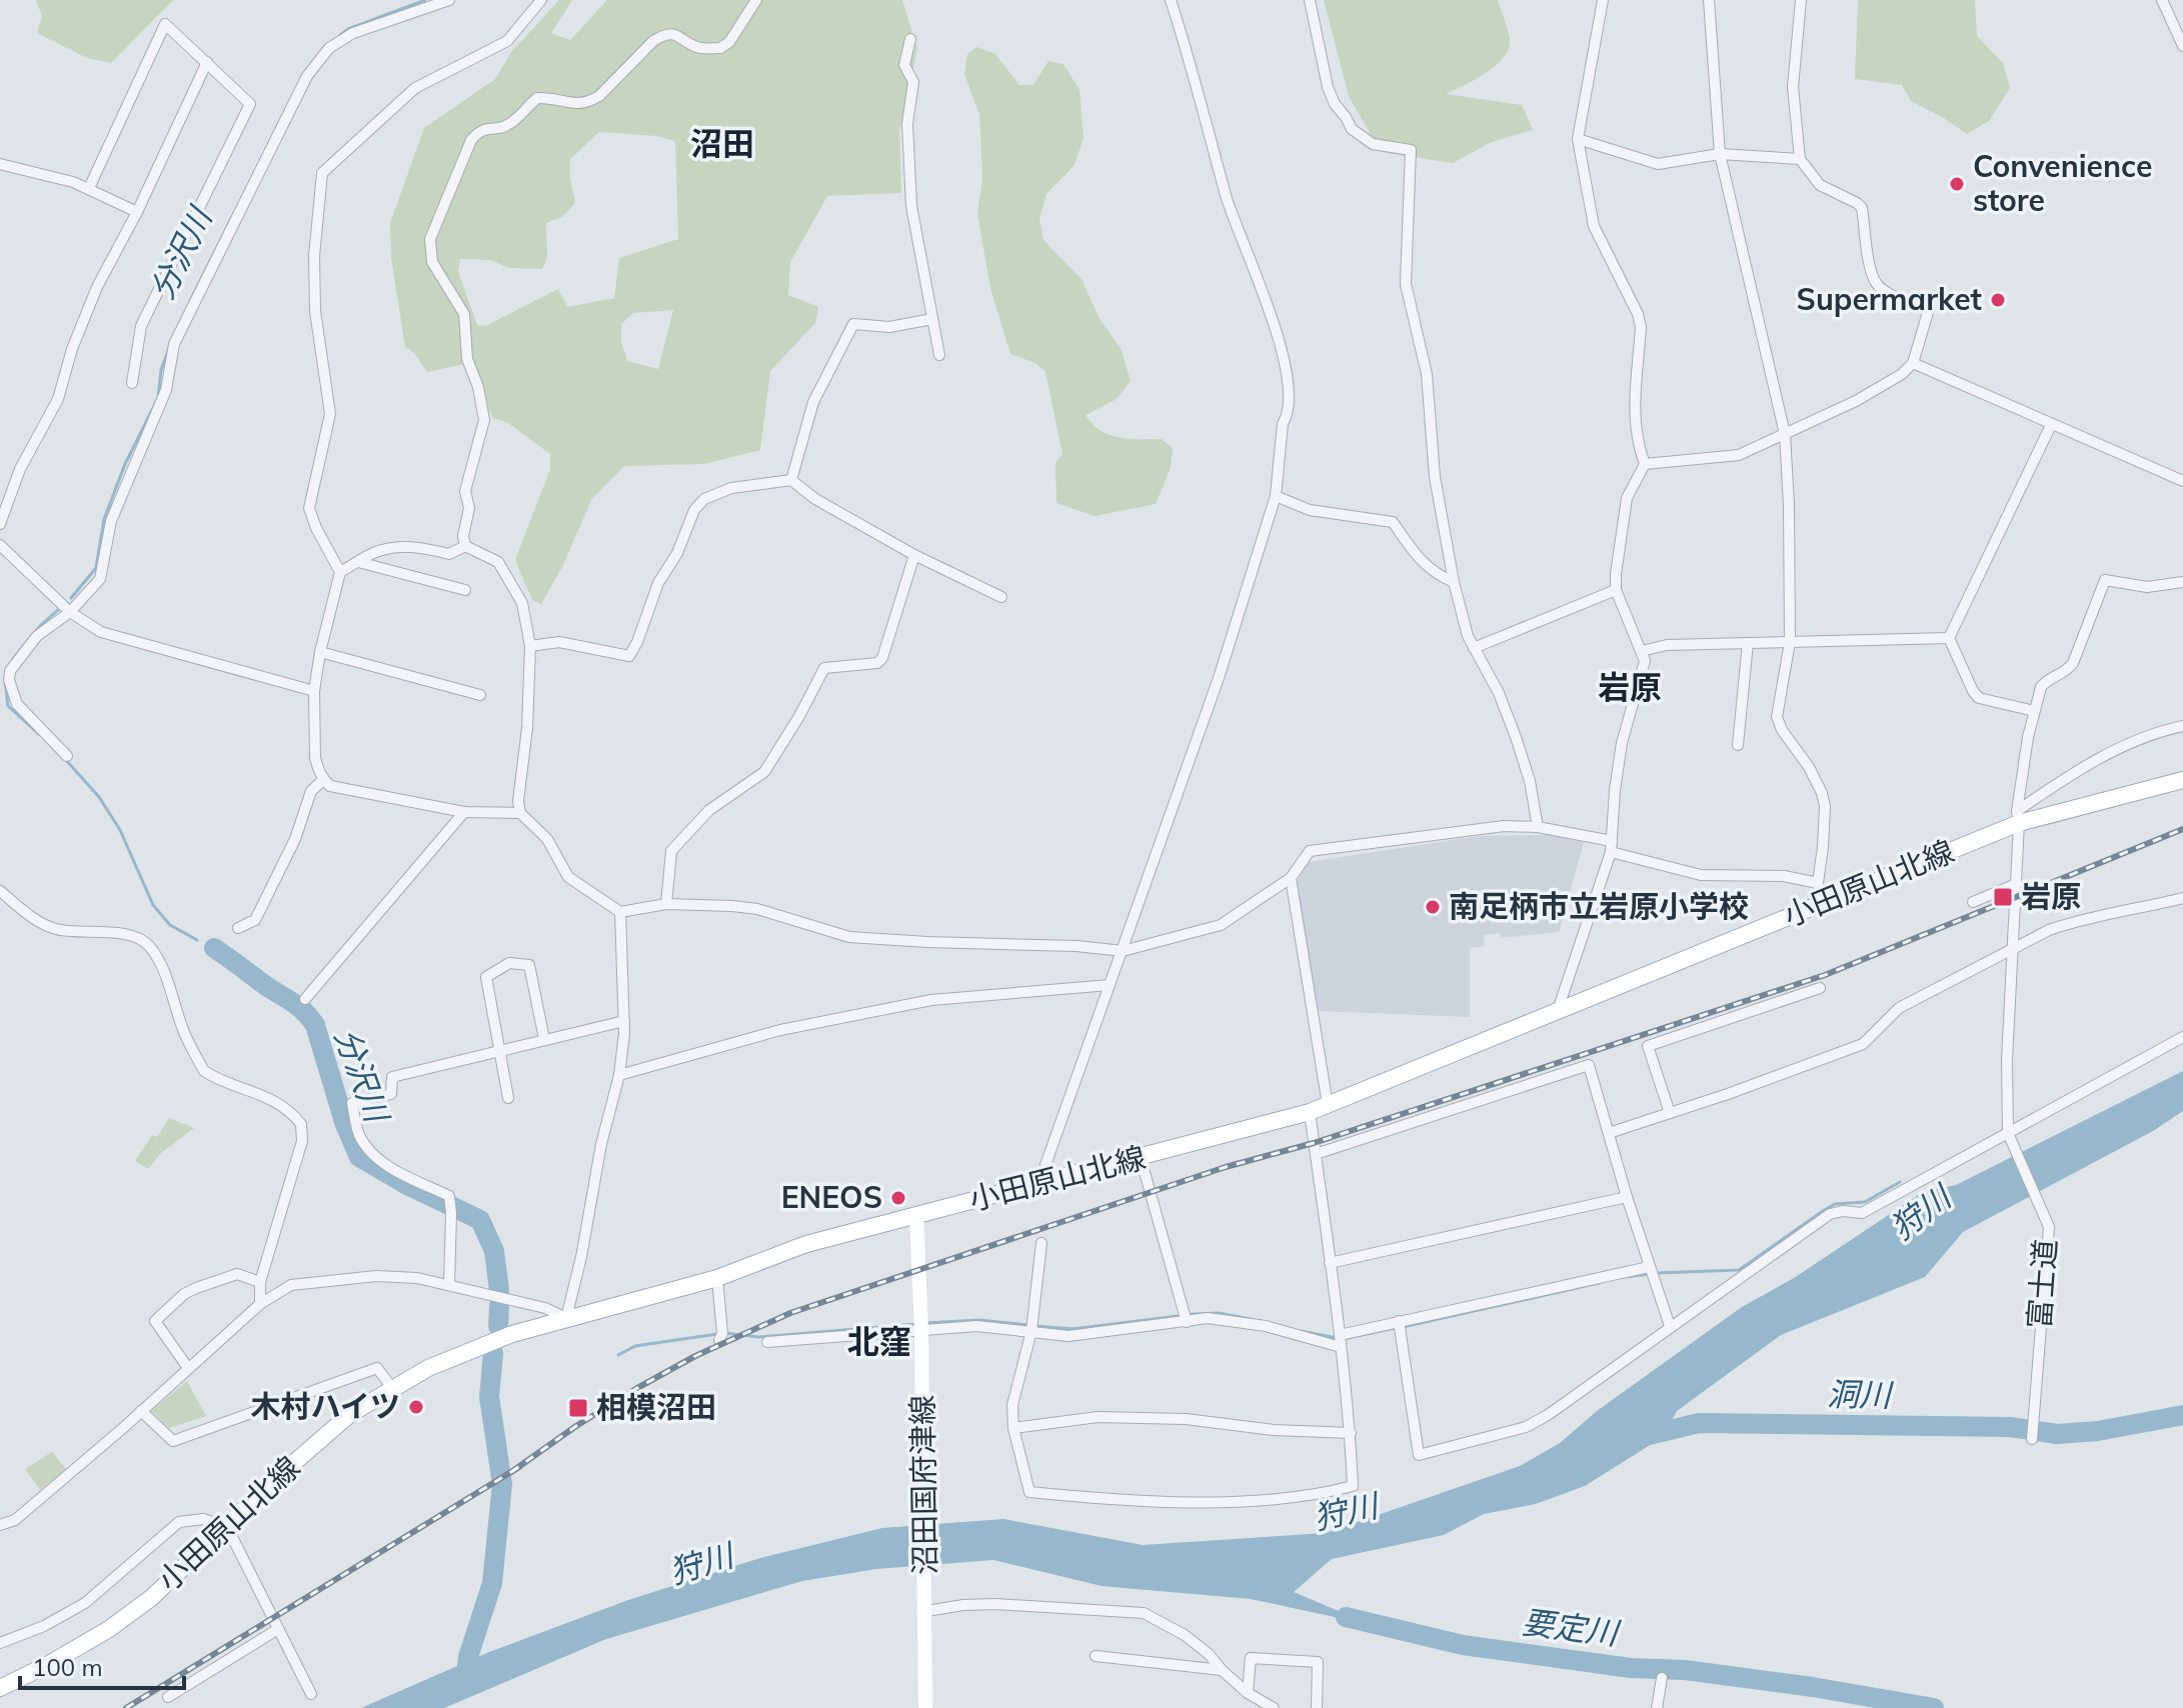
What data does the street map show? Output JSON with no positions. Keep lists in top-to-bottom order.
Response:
{
  "streets": {
    "main road": ["小田原山北線", "沼田国府津線"],
    "street": ["富士道"]
  },
  "crossings": [
    ["小田原山北線", "富士道"],
    ["小田原山北線", "沼田国府津線"]
  ],
  "districts": ["沼田", "岩原", "北窪"],
  "water": [
    "分沢川",
    "狩川",
    "洞川",
    "要定川"
  ],
  "places": {
    "other": [
      "Convenience store",
      "Supermarket",
      "南足柄市立岩原小学校",
      "ENEOS",
      "木村ハイツ"
    ],
    "transit": ["岩原", "相模沼田"]
  },
  "scale_bar": "100 m"
}
